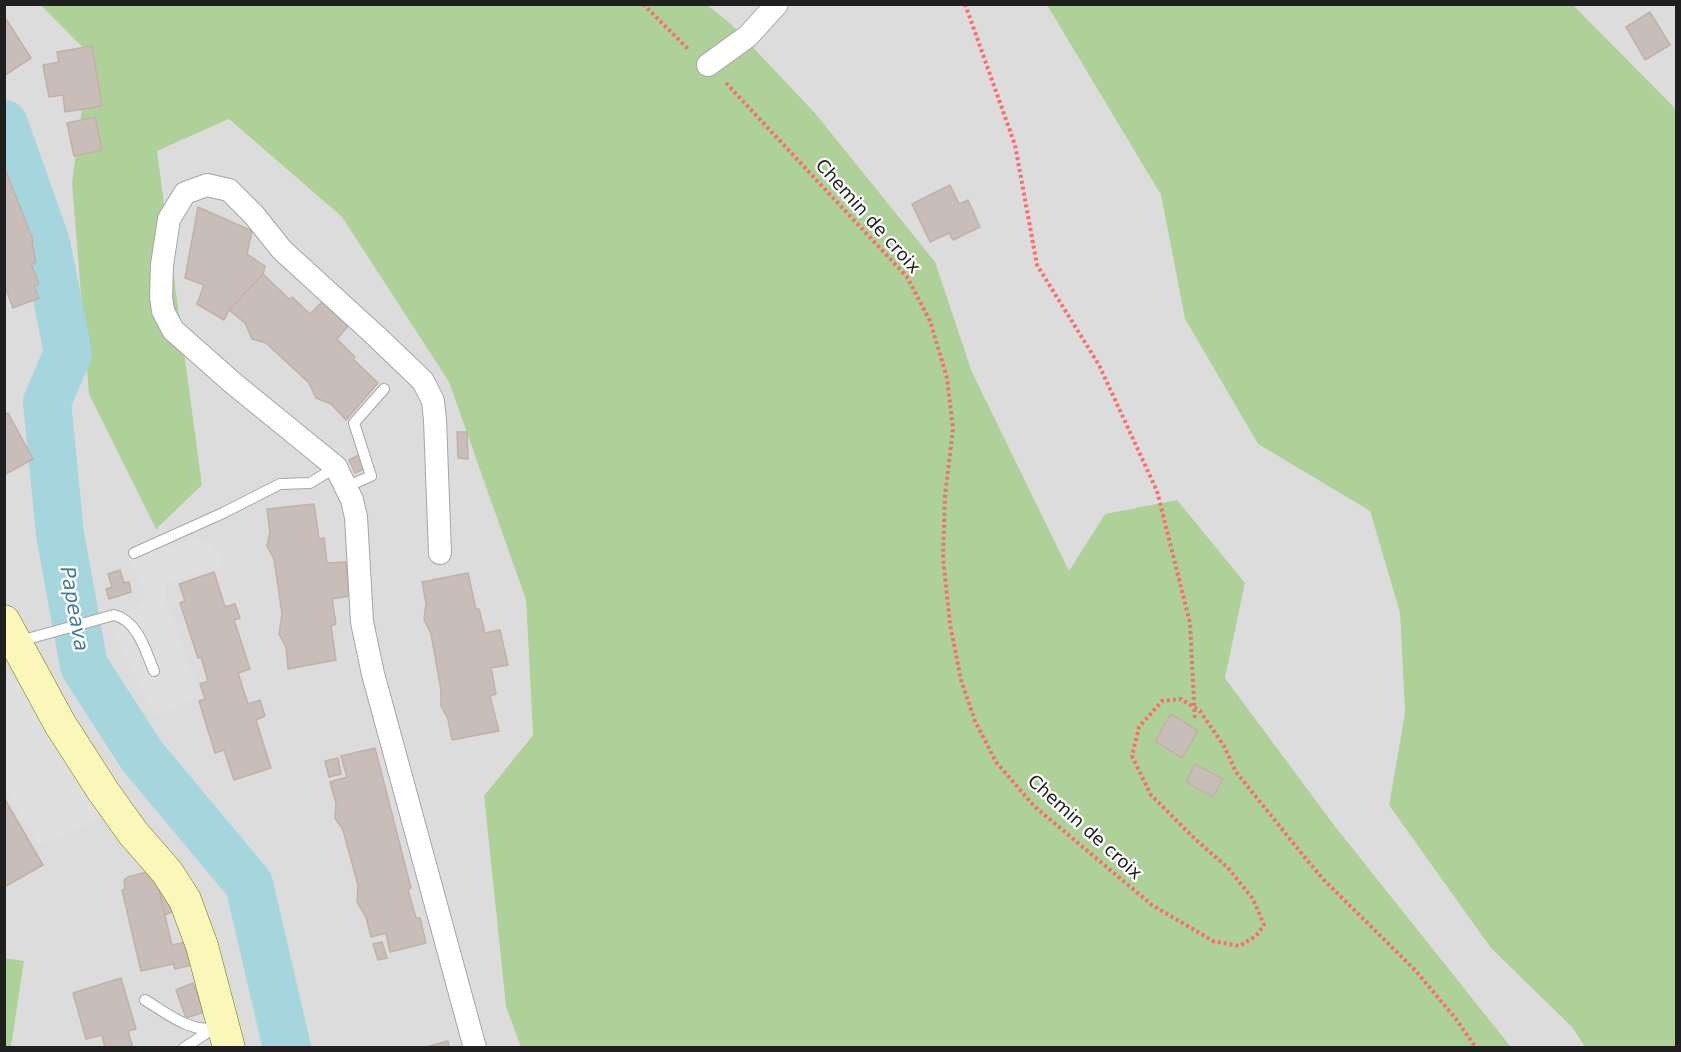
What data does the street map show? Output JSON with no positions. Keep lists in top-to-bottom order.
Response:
{
  "streets": {
    "path": ["Chemin de croix"]
  },
  "water": ["Papeava"]
}
